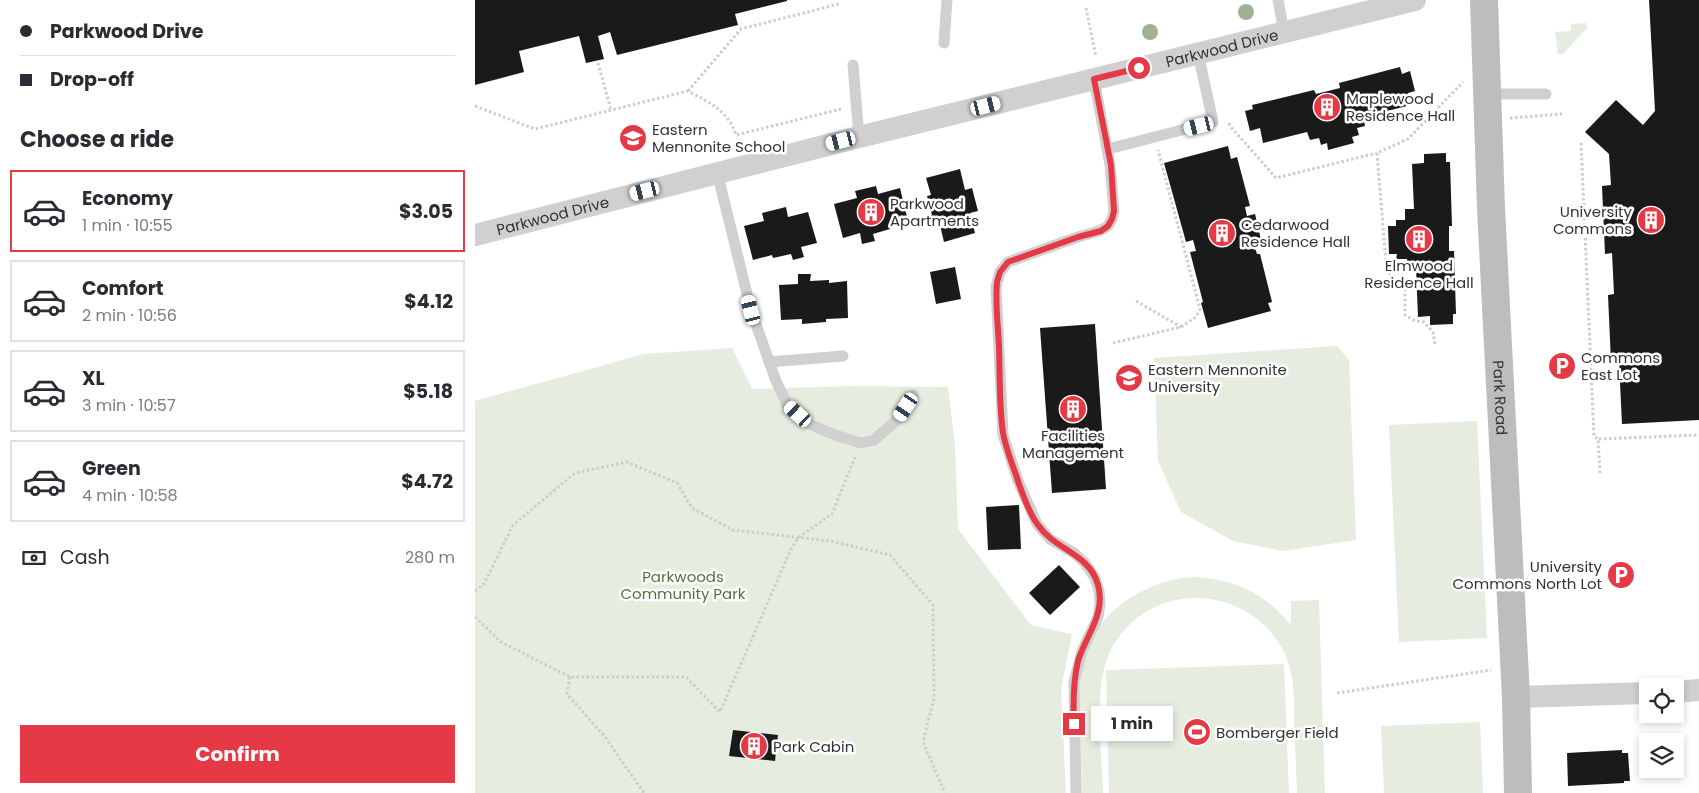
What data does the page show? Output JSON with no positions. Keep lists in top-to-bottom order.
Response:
{
  "streets": {
    "street": ["Parkwood Drive", "Park Road"]
  },
  "parks": ["Parkwoods Community Park"],
  "places": {
    "building": [
      "Maplewood Residence Hall",
      "Parkwood Apartments",
      "University Commons",
      "Cedarwood Residence Hall",
      "Elmwood Residence Hall",
      "Facilities Management",
      "Park Cabin"
    ],
    "school or university": ["Eastern Mennonite School", "Eastern Mennonite University"],
    "parking": ["Commons East Lot", "University Commons North Lot"],
    "sports": ["Bomberger Field"]
  },
  "page": {
    "banner": ["Parkwood Drive", "Drop-off"],
    "heading": "Choose a ride",
    "list": [
      {
        "name": "Economy",
        "note": "1 min · 10:55",
        "value": "$3.05"
      },
      {
        "name": "Comfort",
        "note": "2 min · 10:56",
        "value": "$4.12"
      },
      {
        "name": "XL",
        "note": "3 min · 10:57",
        "value": "$5.18"
      },
      {
        "name": "Green",
        "note": "4 min · 10:58",
        "value": "$4.72"
      }
    ],
    "pay": ["Cash", "280 m"],
    "bubble": "1 min",
    "buttons": "Confirm"
  }
}
